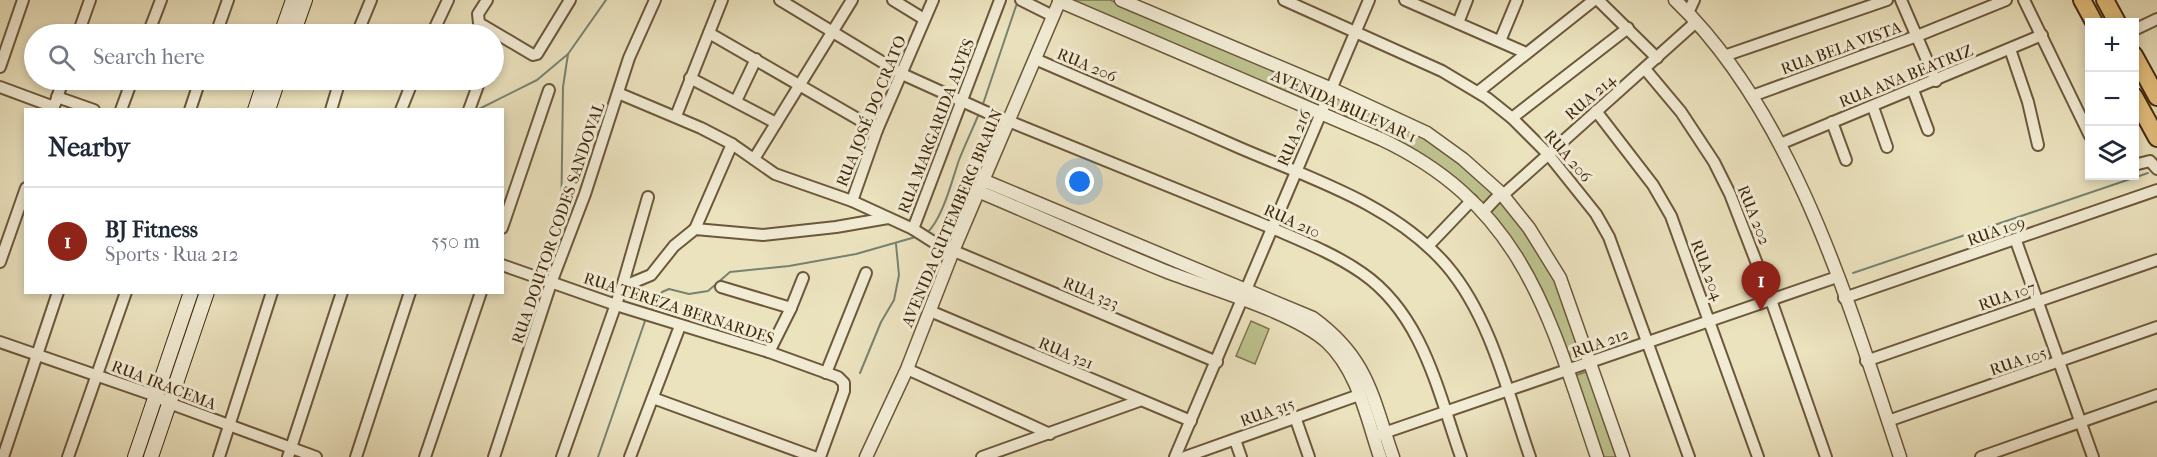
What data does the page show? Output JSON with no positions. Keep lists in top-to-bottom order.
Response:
{
  "streets": {
    "street": [
      "RUA BELA VISTA",
      "RUA 206",
      "RUA ANA BEATRIZ",
      "RUA 214",
      "AVENIDA BULEVAR 1",
      "RUA JOSÉ DO CRATO",
      "RUA MARGARIDA ALVES",
      "RUA 216",
      "RUA 202",
      "AVENIDA GUTEMBERG BRAUN",
      "RUA 210",
      "RUA DOUTOR CODES SANDOVAL",
      "RUA 109",
      "RUA 204",
      "RUA 323",
      "RUA 107",
      "RUA TEREZA BERNARDES",
      "RUA 212",
      "RUA 321",
      "RUA 105",
      "RUA IRACEMA",
      "RUA 315"
    ]
  },
  "crossings": [
    ["RUA 206", "RUA 214"],
    ["RUA 206", "RUA 216"],
    ["RUA 206", "AVENIDA GUTEMBERG BRAUN"],
    ["RUA 206", "RUA 212"],
    ["RUA 214", "AVENIDA BULEVAR 1"],
    ["RUA 214", "RUA 202"],
    ["RUA 214", "RUA 204"],
    ["AVENIDA BULEVAR 1", "RUA 216"],
    ["AVENIDA BULEVAR 1", "AVENIDA GUTEMBERG BRAUN"],
    ["AVENIDA BULEVAR 1", "RUA 212"],
    ["RUA JOSÉ DO CRATO", "RUA 210"],
    ["RUA JOSÉ DO CRATO", "RUA 323"],
    ["RUA MARGARIDA ALVES", "RUA 210"],
    ["RUA MARGARIDA ALVES", "RUA 323"],
    ["RUA 216", "RUA 210"],
    ["RUA 216", "RUA 323"],
    ["RUA 216", "RUA 321"],
    ["RUA 202", "RUA 212"],
    ["AVENIDA GUTEMBERG BRAUN", "RUA 210"],
    ["AVENIDA GUTEMBERG BRAUN", "RUA 323"],
    ["AVENIDA GUTEMBERG BRAUN", "RUA 321"],
    ["RUA 210", "RUA 212"],
    ["RUA DOUTOR CODES SANDOVAL", "RUA 323"],
    ["RUA DOUTOR CODES SANDOVAL", "RUA TEREZA BERNARDES"],
    ["RUA 204", "RUA 212"]
  ],
  "page": {
    "map_buttons": ["+", "−"],
    "search": "Search here",
    "heading": "Nearby",
    "list": [
      {
        "mark": "1",
        "name": "BJ Fitness",
        "note": "Sports · Rua 212",
        "value": "550 m"
      }
    ],
    "pins": "1"
  }
}
